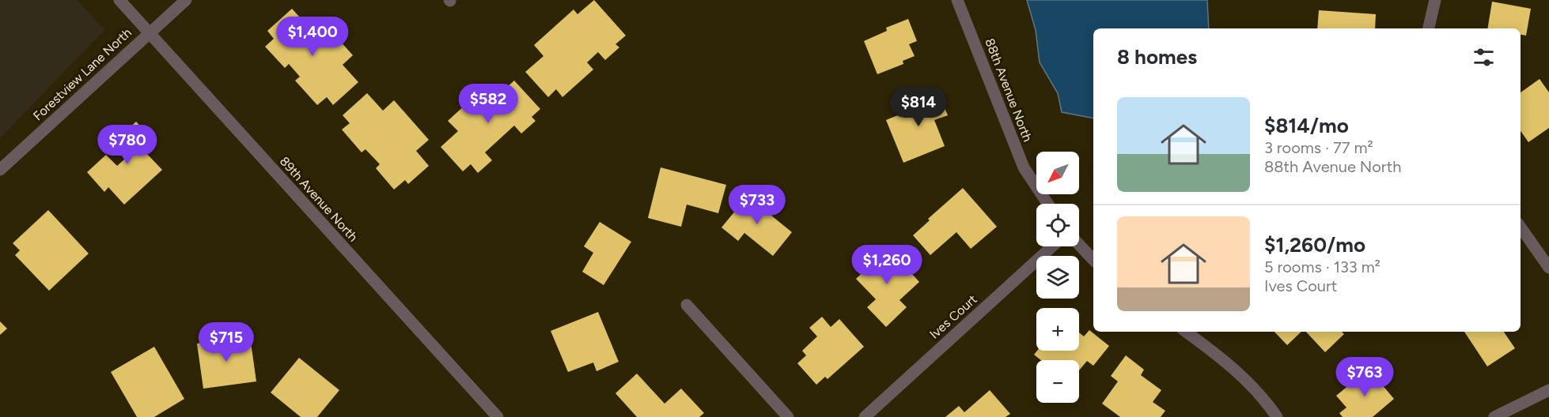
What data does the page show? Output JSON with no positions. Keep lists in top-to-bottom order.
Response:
{
  "streets": {
    "street": [
      "Forestview Lane North",
      "88th Avenue North",
      "89th Avenue North",
      "Ives Court"
    ]
  },
  "crossings": [
    ["Forestview Lane North", "89th Avenue North"]
  ],
  "north": "bottom left",
  "page": {
    "price": [
      "$1,400",
      "$582",
      "$814",
      "$780",
      "$733",
      "$1,260",
      "$715",
      "$763"
    ],
    "heading": "8 homes",
    "list": [
      {
        "name": "$814/mo",
        "note": "3 rooms · 77 m² · 88th Avenue North"
      },
      {
        "name": "$1,260/mo",
        "note": "5 rooms · 133 m² · Ives Court"
      }
    ],
    "map_buttons": ["+", "−"]
  }
}
